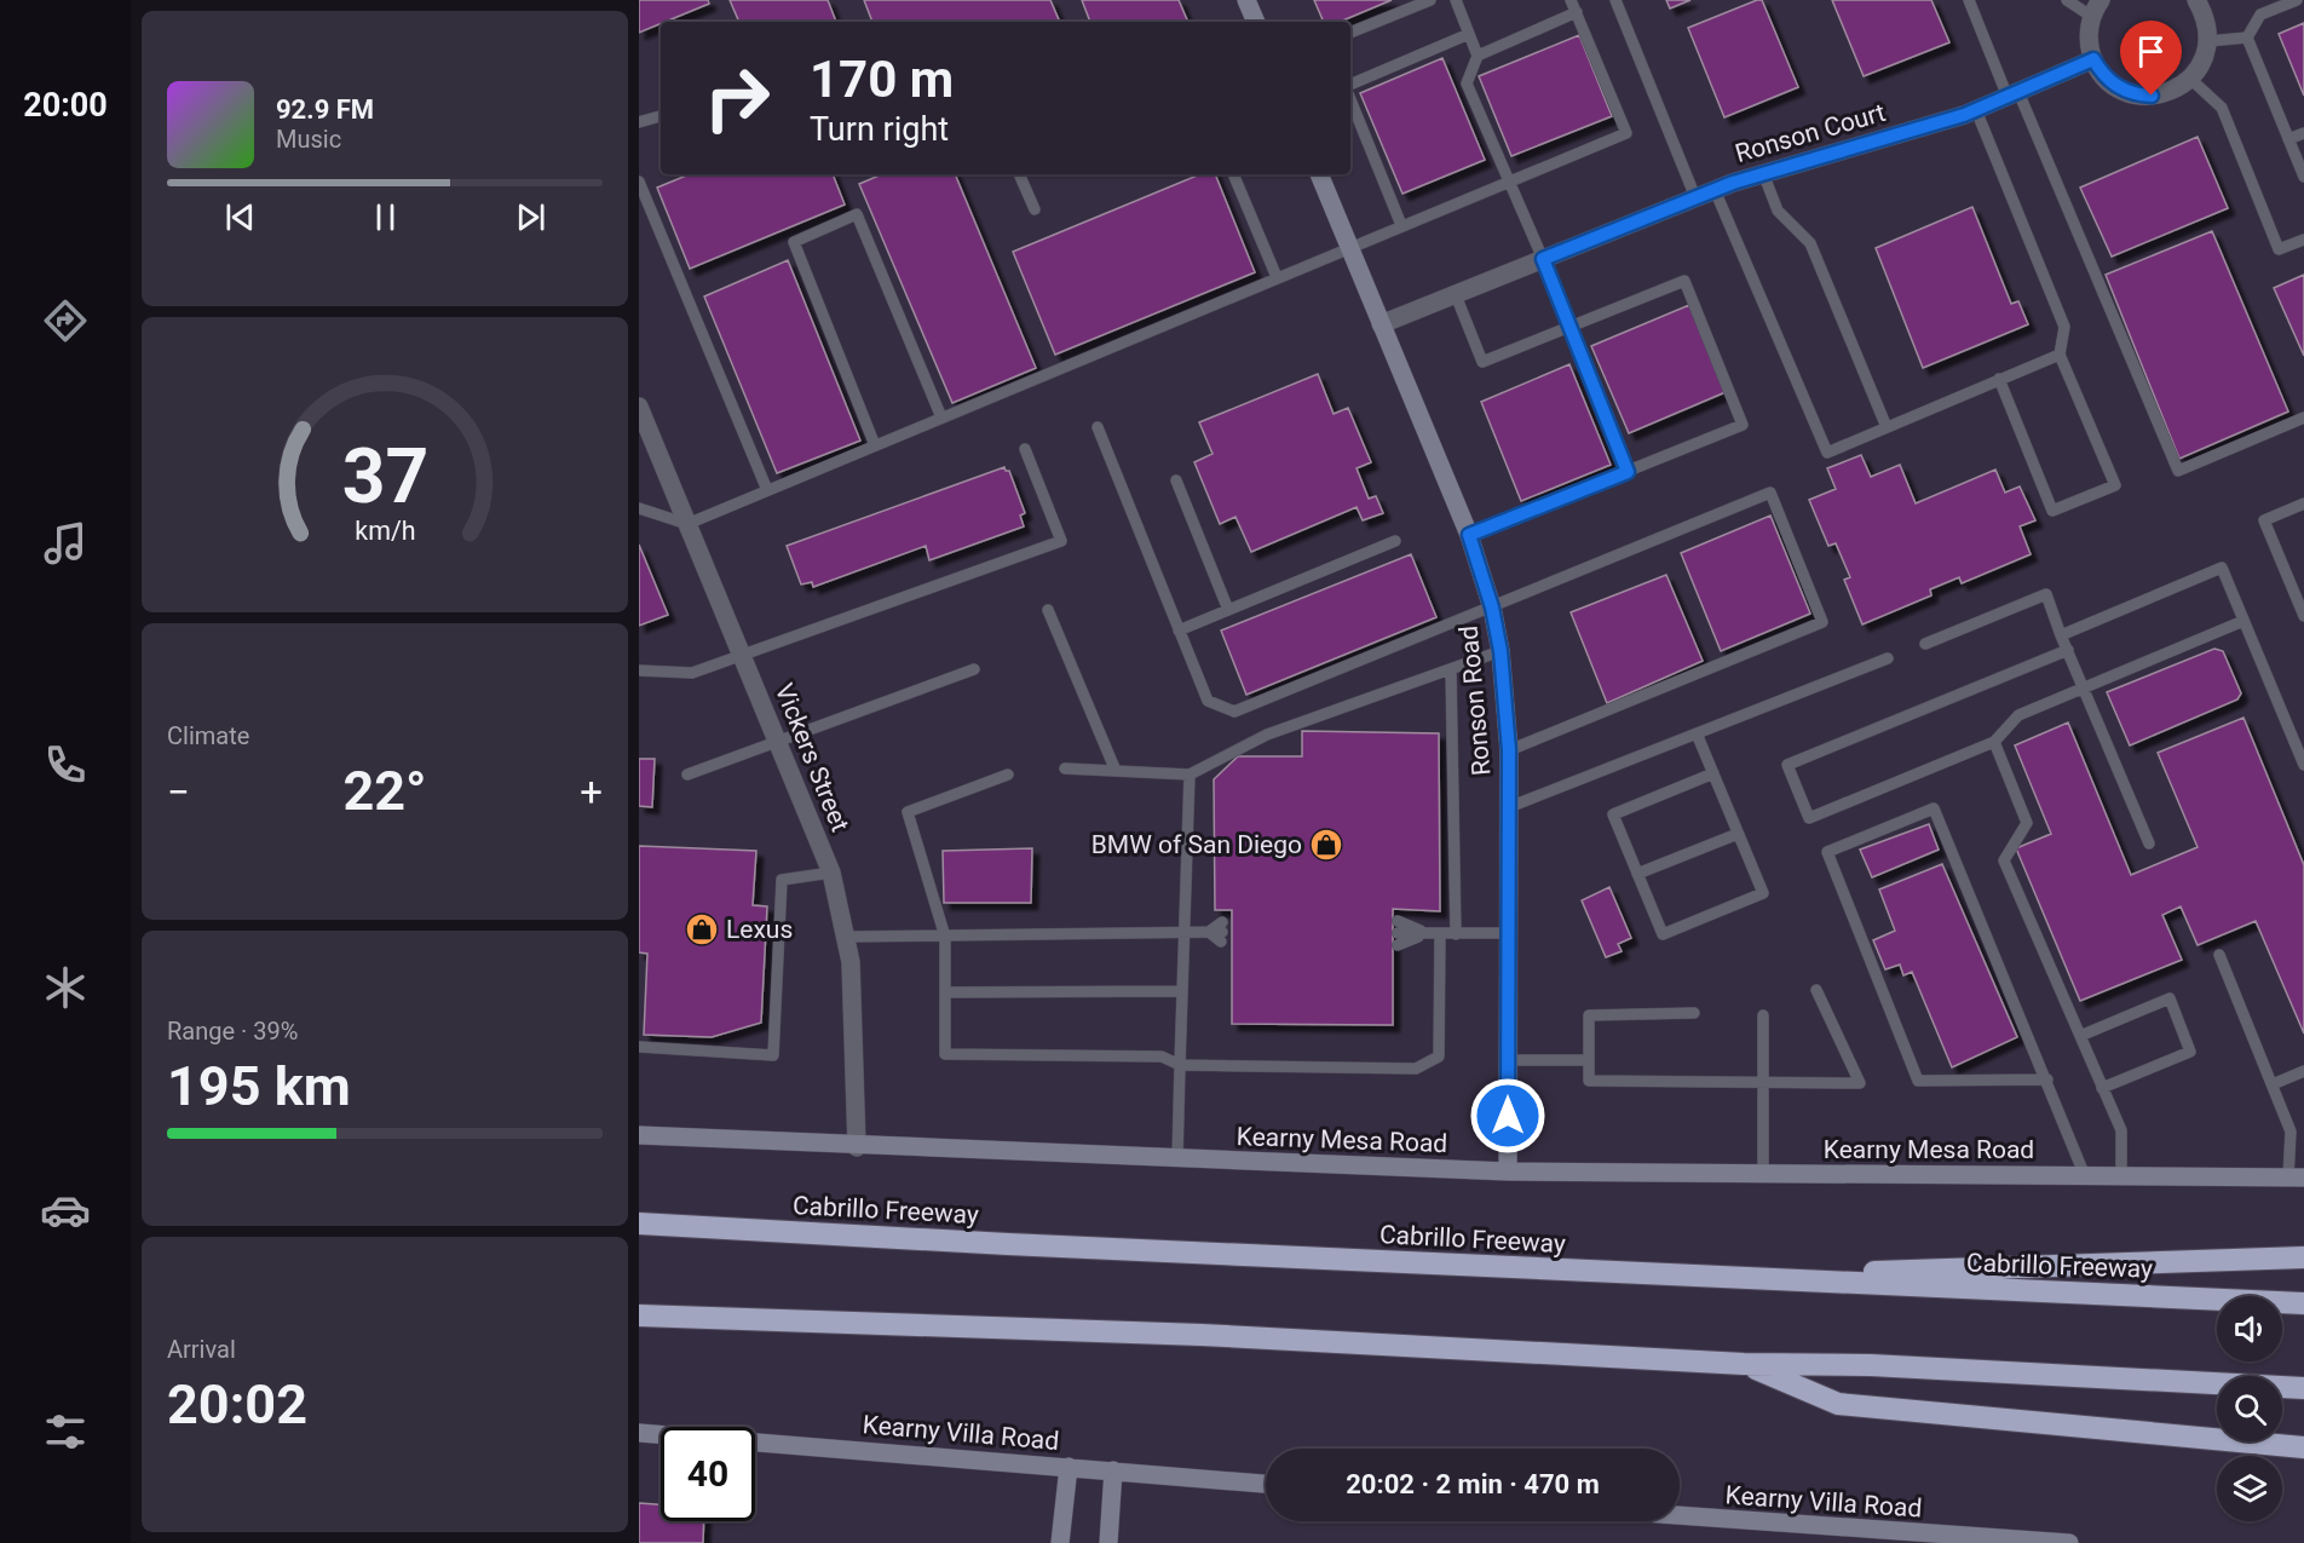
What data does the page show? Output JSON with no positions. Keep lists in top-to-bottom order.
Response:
{
  "streets": {
    "highway": ["Cabrillo Freeway"],
    "street": [
      "Ronson Court",
      "Ronson Road",
      "Vickers Street",
      "Kearny Mesa Road",
      "Kearny Villa Road"
    ]
  },
  "crossings": [
    ["Ronson Court", "Ronson Road"],
    ["Ronson Road", "Kearny Mesa Road"],
    ["Vickers Street", "Kearny Mesa Road"]
  ],
  "places": {
    "shop": ["BMW of San Diego", "Lexus"]
  },
  "page": {
    "tabs": "20:00",
    "turn": ["170 m", "Turn right"],
    "song": ["92.9 FM", "Music"],
    "tile": [
      "Climate",
      ["Range · 39%", "195 km"],
      ["Arrival", "20:02"]
    ],
    "heat": ["−", "22°", "+"],
    "limit": "40",
    "trip": "20:02 · 2 min · 470 m",
    "gauge": ["37", "km/h"]
  }
}
